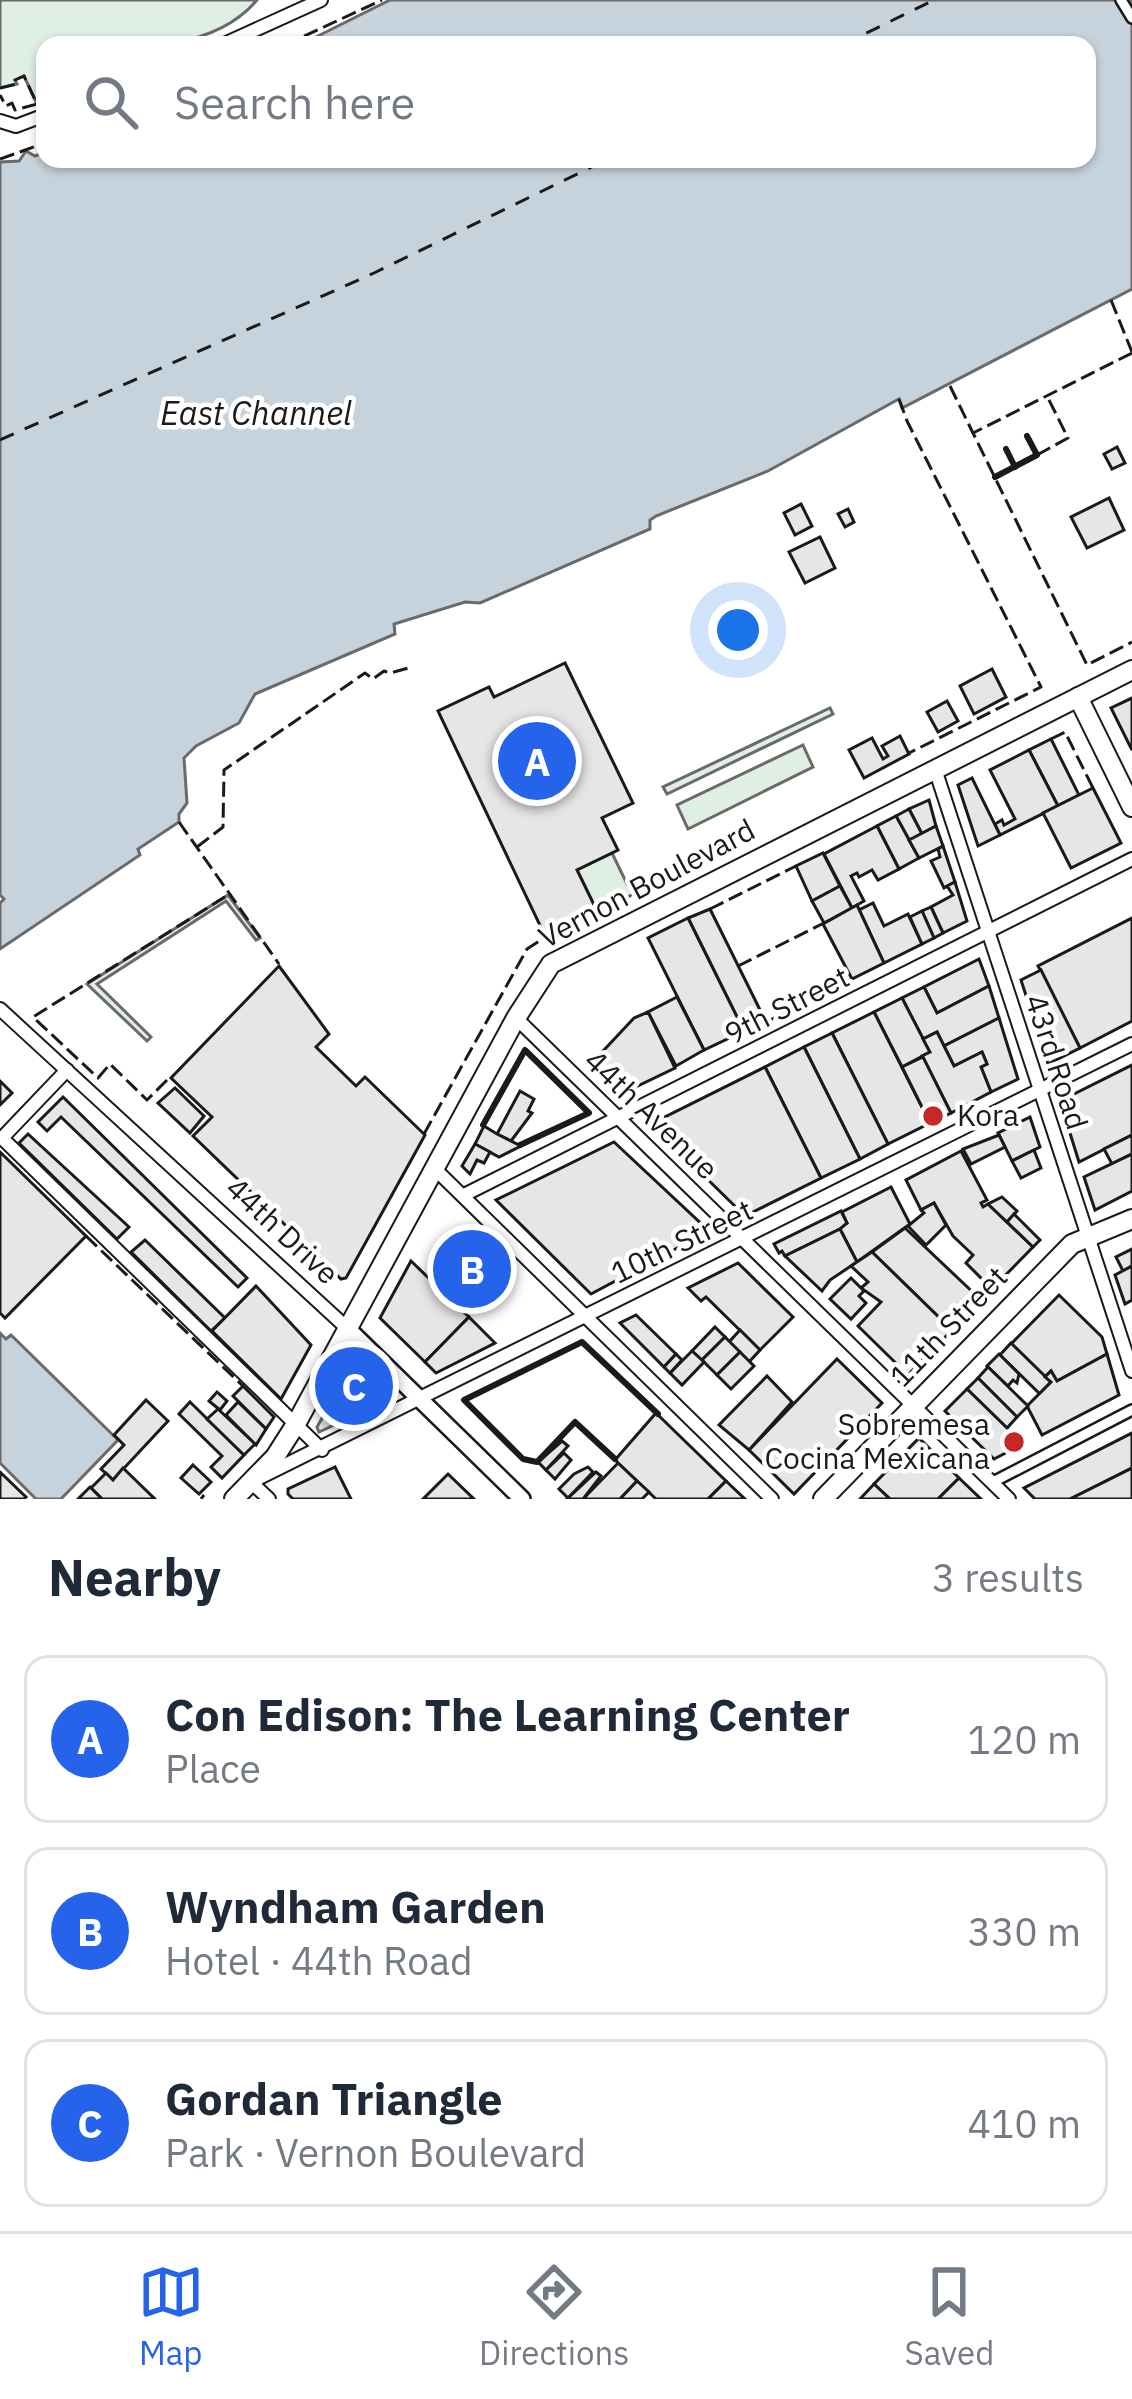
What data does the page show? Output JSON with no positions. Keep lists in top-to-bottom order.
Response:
{
  "streets": {
    "main road": ["Vernon Boulevard", "11th Street"],
    "street": [
      "9th Street",
      "43rd Road",
      "44th Avenue",
      "44th Drive",
      "10th Street"
    ]
  },
  "crossings": [
    ["Vernon Boulevard", "43rd Road"],
    ["Vernon Boulevard", "44th Avenue"],
    ["Vernon Boulevard", "44th Drive"],
    ["Vernon Boulevard", "10th Street"],
    ["9th Street", "43rd Road"],
    ["9th Street", "44th Avenue"],
    ["43rd Road", "10th Street"],
    ["43rd Road", "11th Street"],
    ["44th Avenue", "10th Street"],
    ["44th Avenue", "11th Street"],
    ["44th Drive", "10th Street"]
  ],
  "water": ["East Channel"],
  "places": ["Kora", "Sobremesa Cocina Mexicana"],
  "page": {
    "search": "Search here",
    "pins": ["A", "B", "C"],
    "heading": ["Nearby", "3 results"],
    "list": [
      {
        "mark": "A",
        "name": "Con Edison: The Learning Center",
        "note": "Place",
        "value": "120 m"
      },
      {
        "mark": "B",
        "name": "Wyndham Garden",
        "note": "Hotel · 44th Road",
        "value": "330 m"
      },
      {
        "mark": "C",
        "name": "Gordan Triangle",
        "note": "Park · Vernon Boulevard",
        "value": "410 m"
      }
    ],
    "nav": ["Map", "Directions", "Saved"]
  }
}
